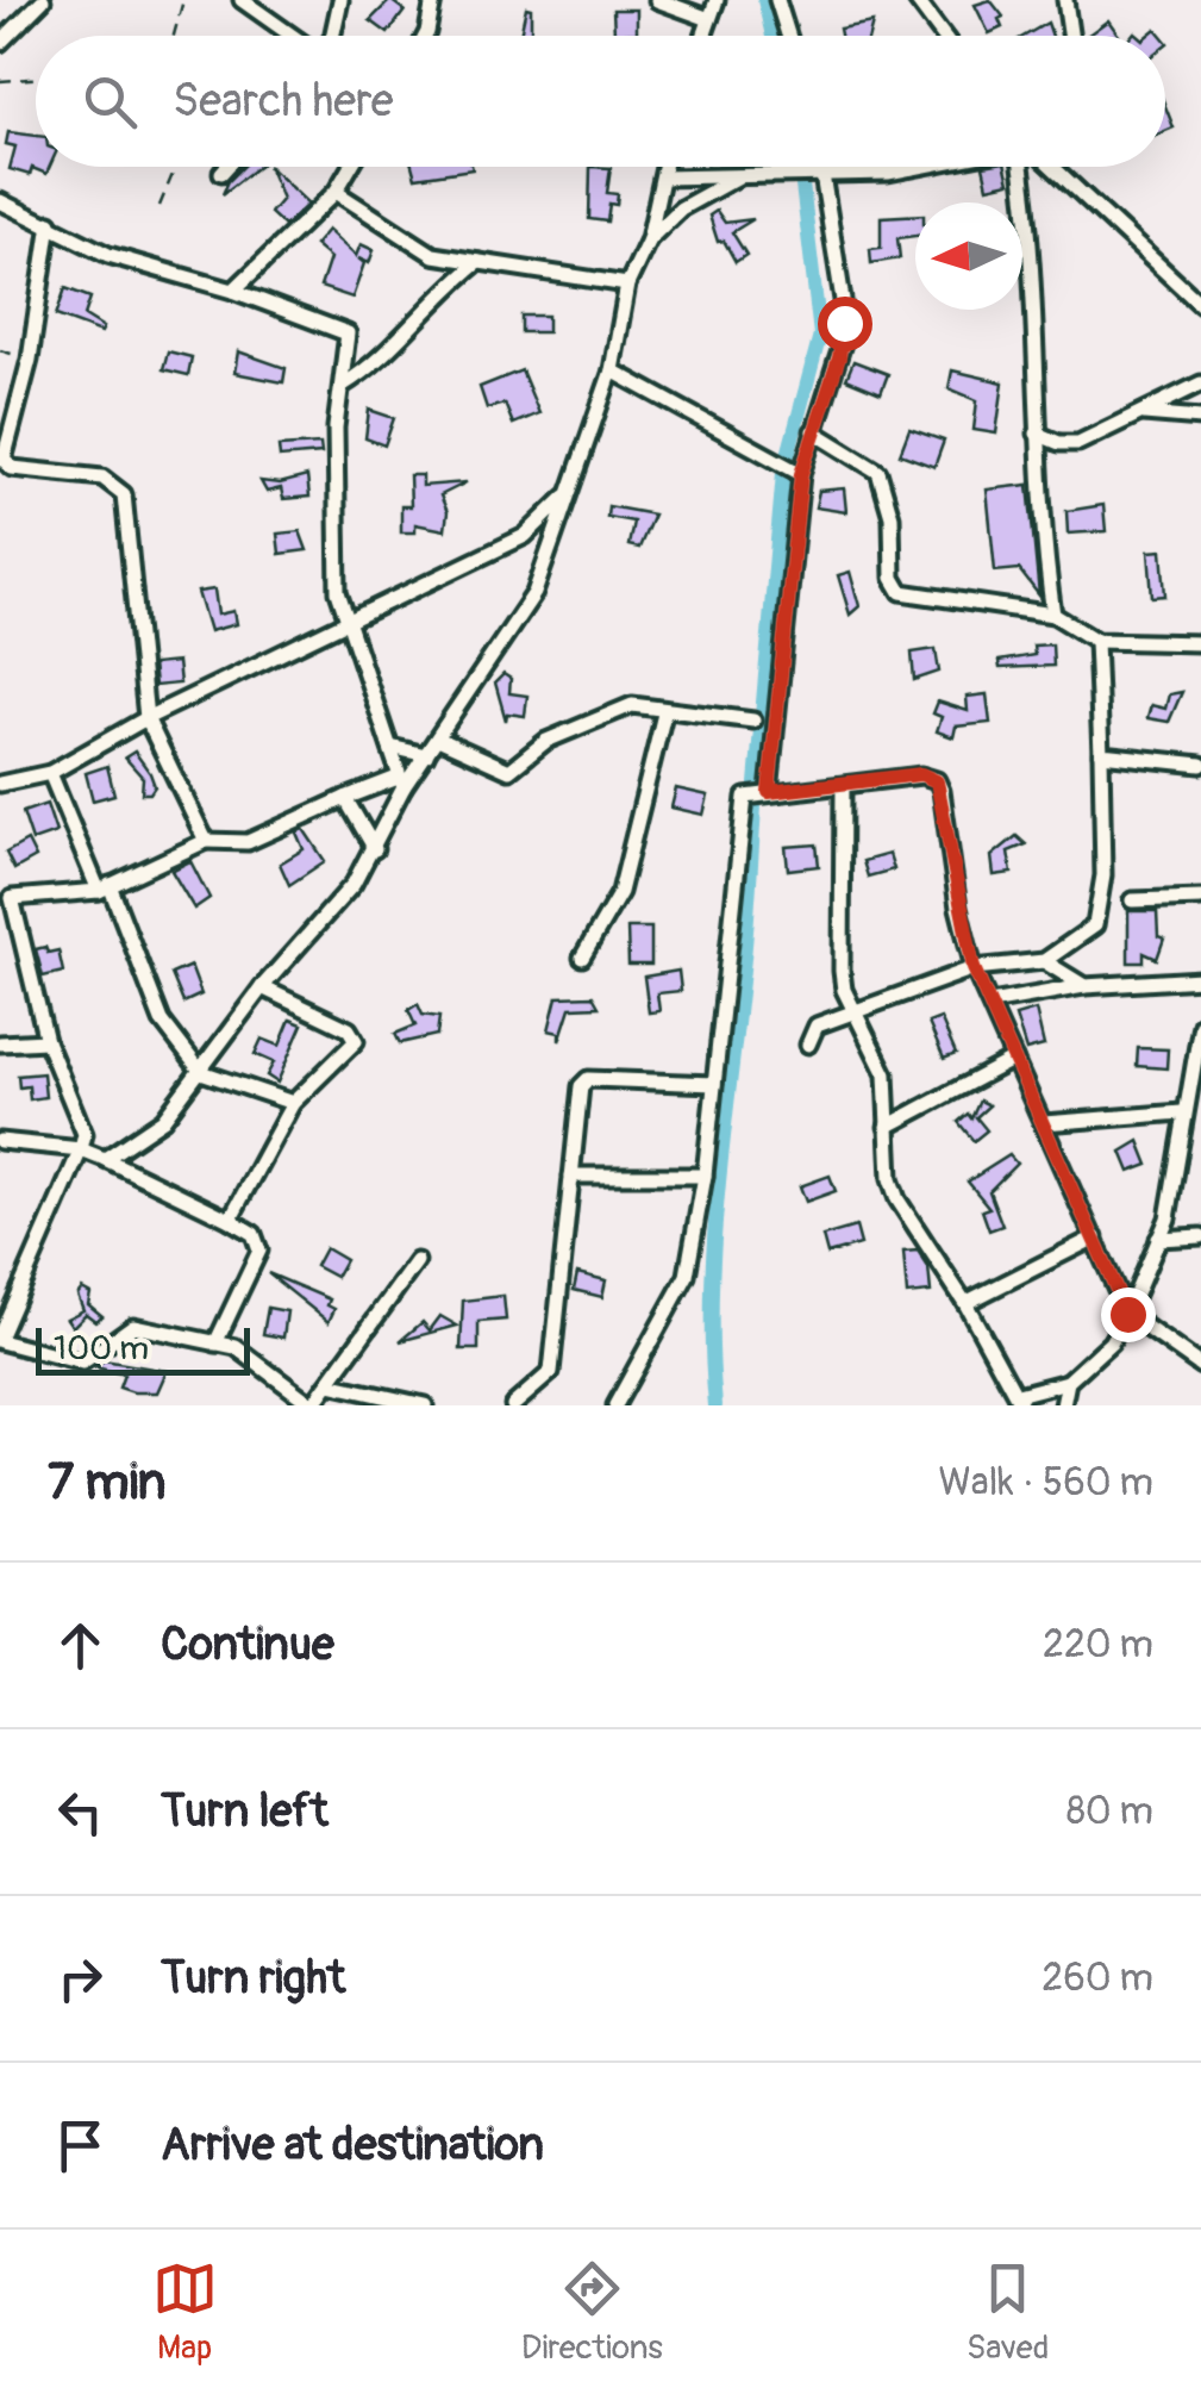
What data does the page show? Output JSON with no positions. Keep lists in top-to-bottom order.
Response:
{
  "scale_bar": "100 m",
  "north": "left",
  "page": {
    "search": "Search here",
    "scale": "100 m",
    "heading": ["7 min", "Walk · 560 m"],
    "list": [
      ["Continue", "220 m"],
      ["Turn left", "80 m"],
      ["Turn right", "260 m"],
      "Arrive at destination"
    ],
    "nav": ["Map", "Directions", "Saved"]
  }
}
